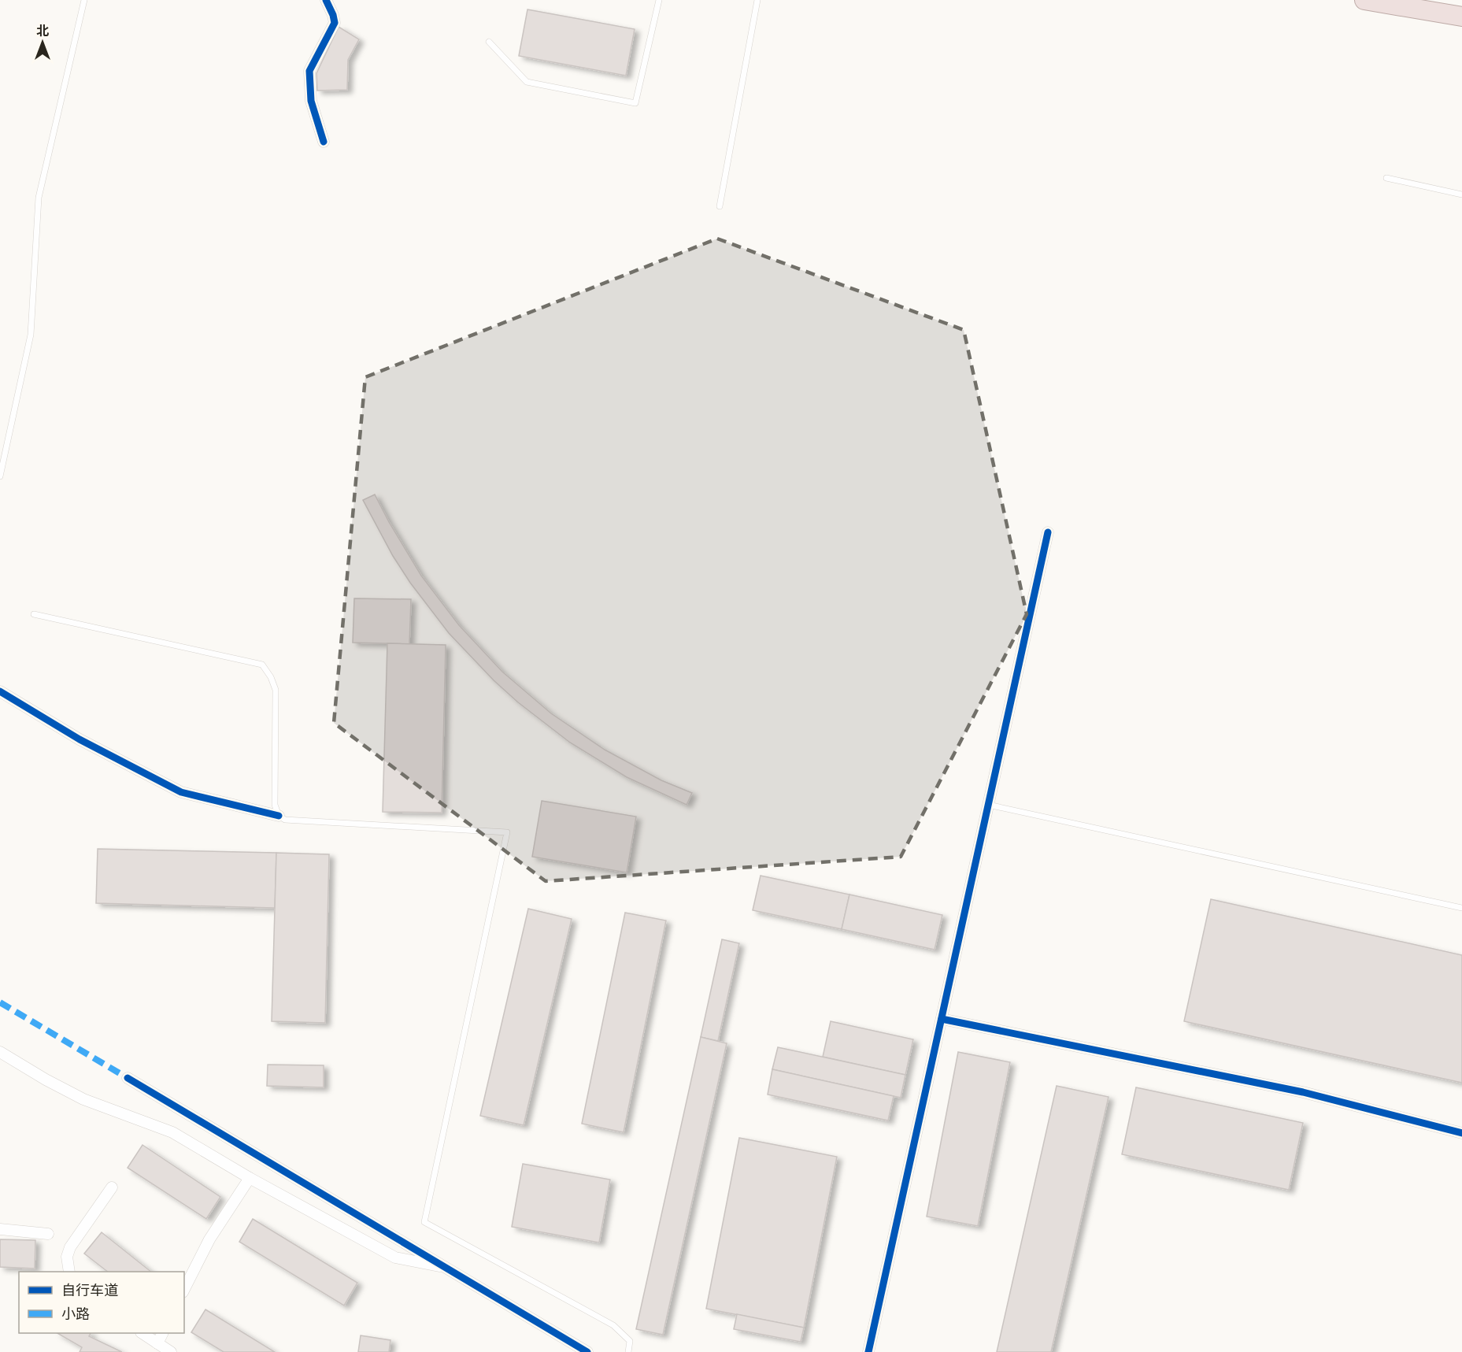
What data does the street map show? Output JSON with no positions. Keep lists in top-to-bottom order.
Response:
{
  "legend": ["自行车道", "小路"],
  "north": "top"
}
